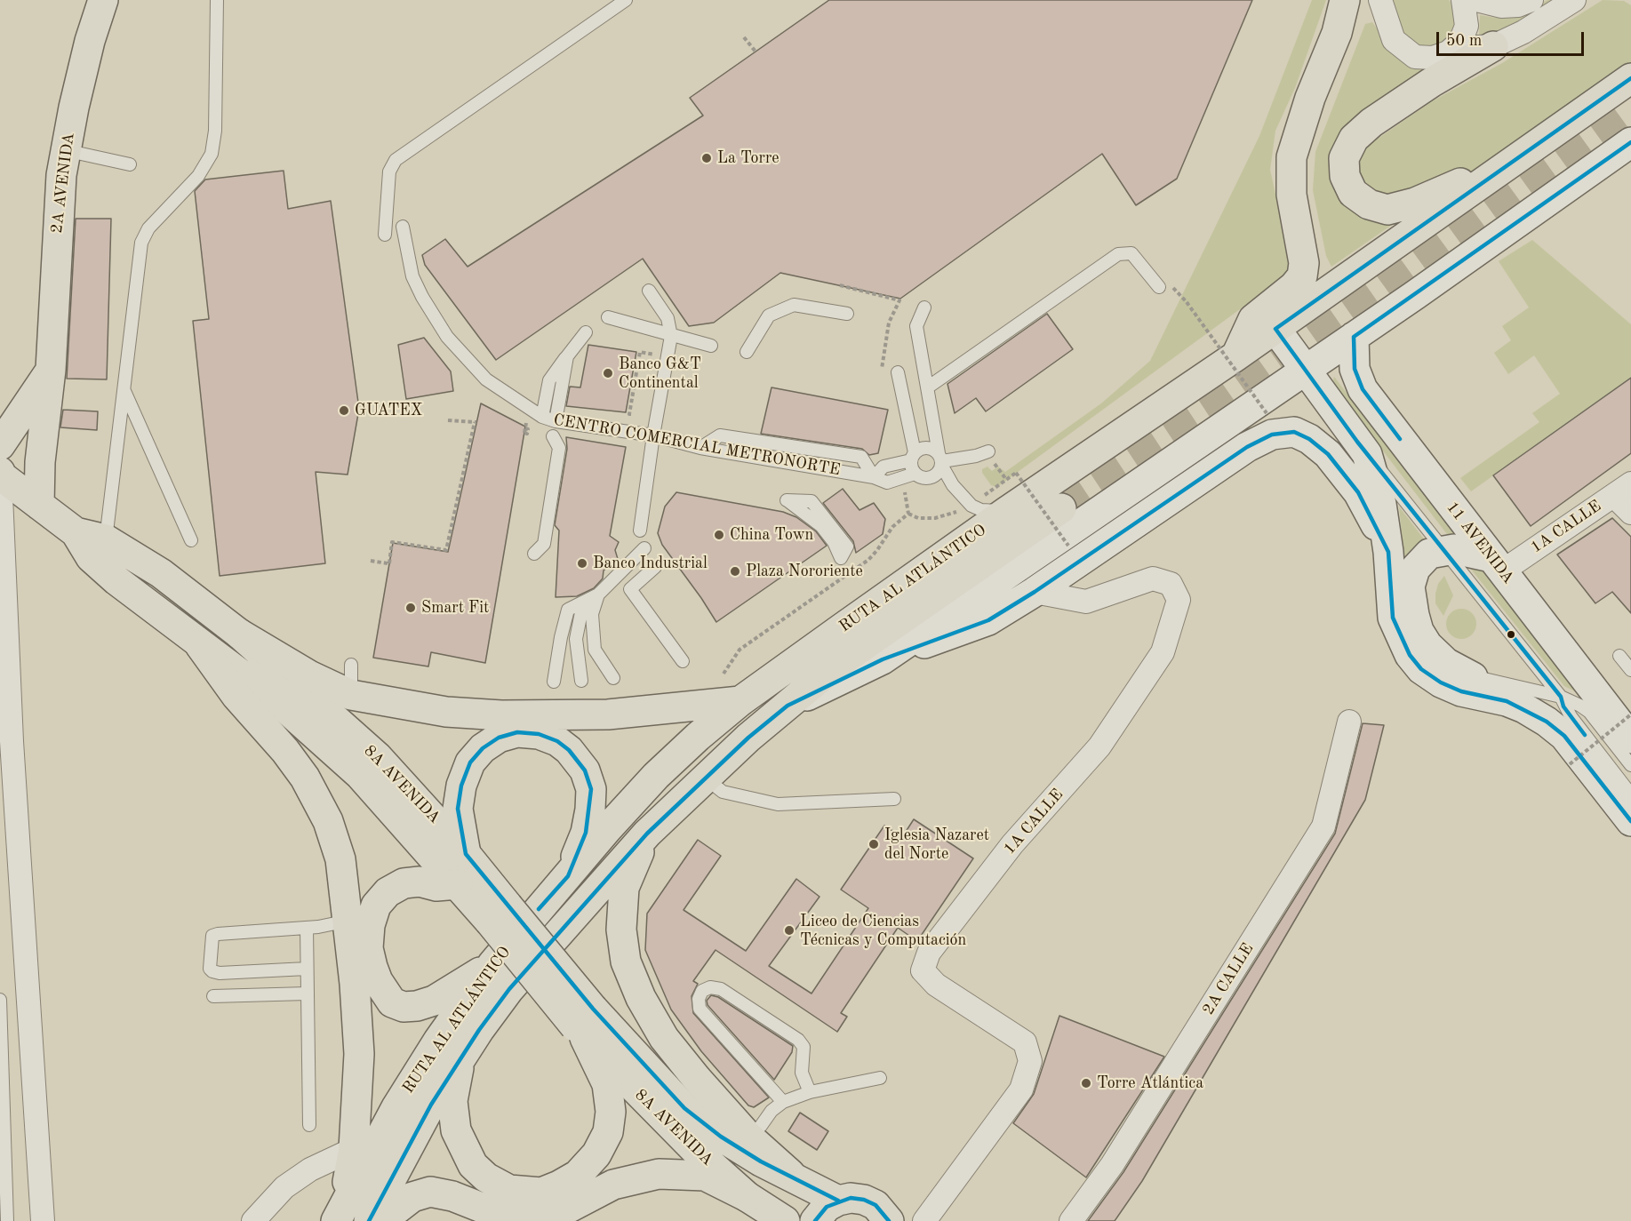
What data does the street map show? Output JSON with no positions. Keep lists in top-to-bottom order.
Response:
{
  "streets": {
    "main road": [
      "2A AVENIDA",
      "11 AVENIDA",
      "RUTA AL ATLÁNTICO",
      "8A AVENIDA"
    ],
    "street": ["1A CALLE", "2A CALLE"],
    "lane": ["CENTRO COMERCIAL METRONORTE"]
  },
  "crossings": [
    ["2A AVENIDA", "8A AVENIDA"],
    ["1A CALLE", "11 AVENIDA"],
    ["11 AVENIDA", "RUTA AL ATLÁNTICO"]
  ],
  "places": [
    "La Torre",
    "Banco G&T Continental",
    "GUATEX",
    "China Town",
    "Banco Industrial",
    "Plaza Nororiente",
    "Smart Fit",
    "Iglesia Nazaret del Norte",
    "Liceo de Ciencias Técnicas y Computación",
    "Torre Atlántica"
  ],
  "scale_bar": "50 m"
}
